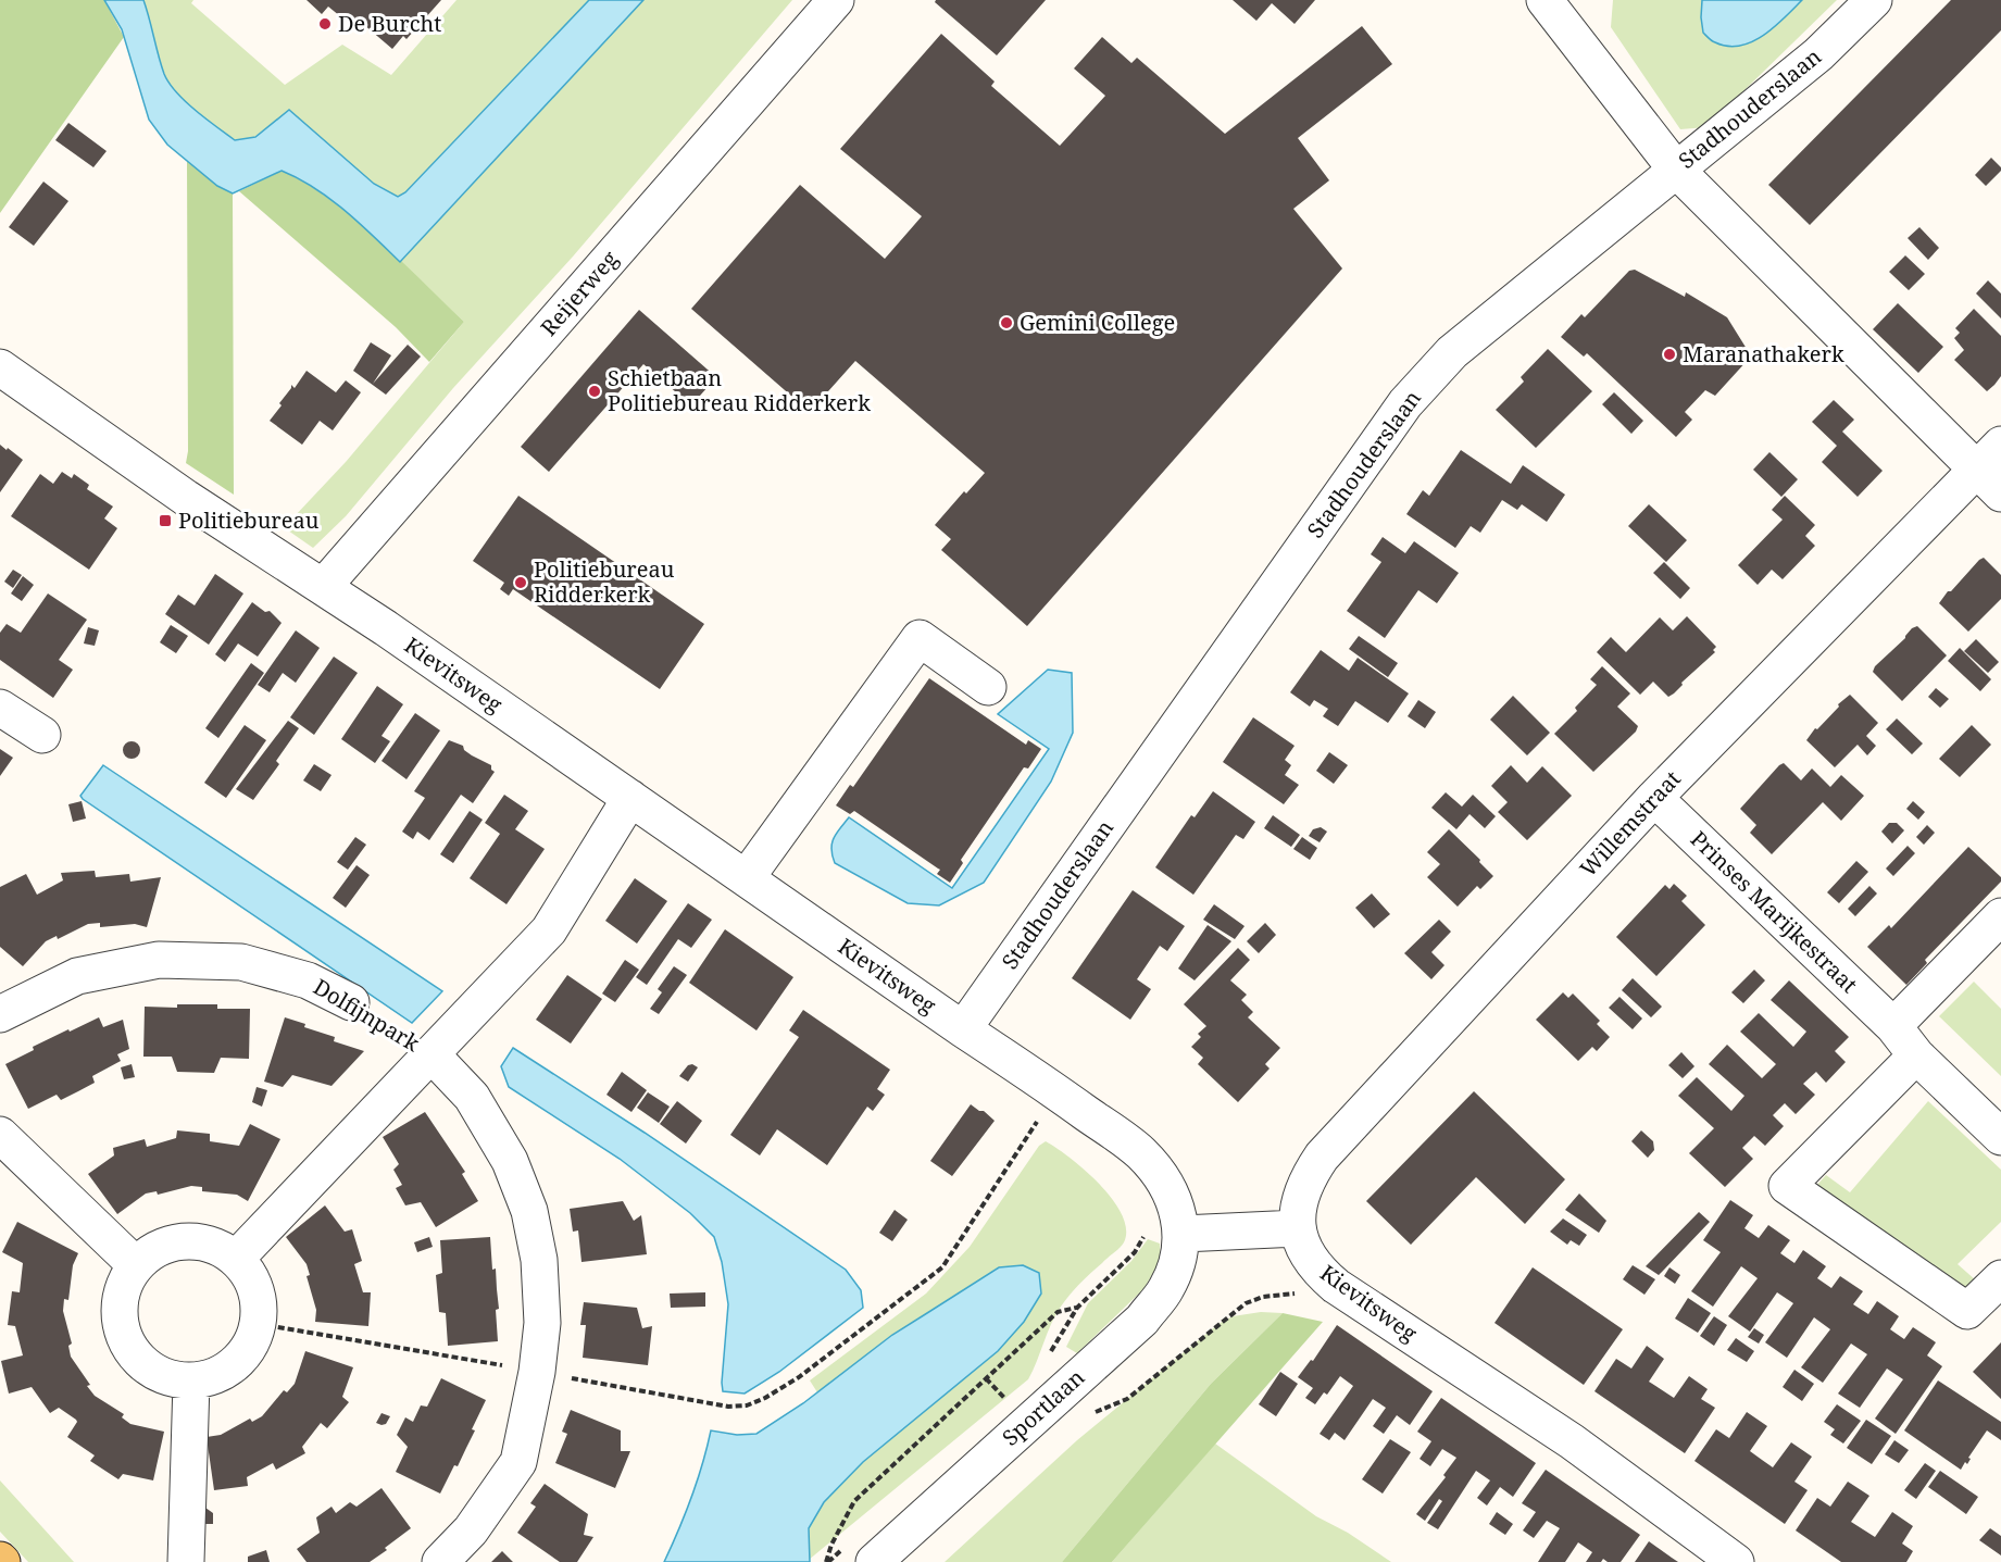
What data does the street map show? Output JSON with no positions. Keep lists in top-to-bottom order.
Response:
{
  "streets": {
    "street": [
      "Stadhouderslaan",
      "Reijerweg",
      "Kievitsweg",
      "Willemstraat",
      "Prinses Marijkestraat",
      "Dolfijnpark",
      "Sportlaan"
    ]
  },
  "crossings": [
    ["Stadhouderslaan", "Kievitsweg"],
    ["Reijerweg", "Kievitsweg"],
    ["Kievitsweg", "Willemstraat"],
    ["Kievitsweg", "Dolfijnpark"],
    ["Kievitsweg", "Sportlaan"],
    ["Willemstraat", "Prinses Marijkestraat"]
  ],
  "places": {
    "other": [
      "De Burcht",
      "Gemini College",
      "Maranathakerk",
      "Schietbaan Politiebureau Ridderkerk",
      "Politiebureau Ridderkerk"
    ],
    "transit": ["Politiebureau"]
  }
}
